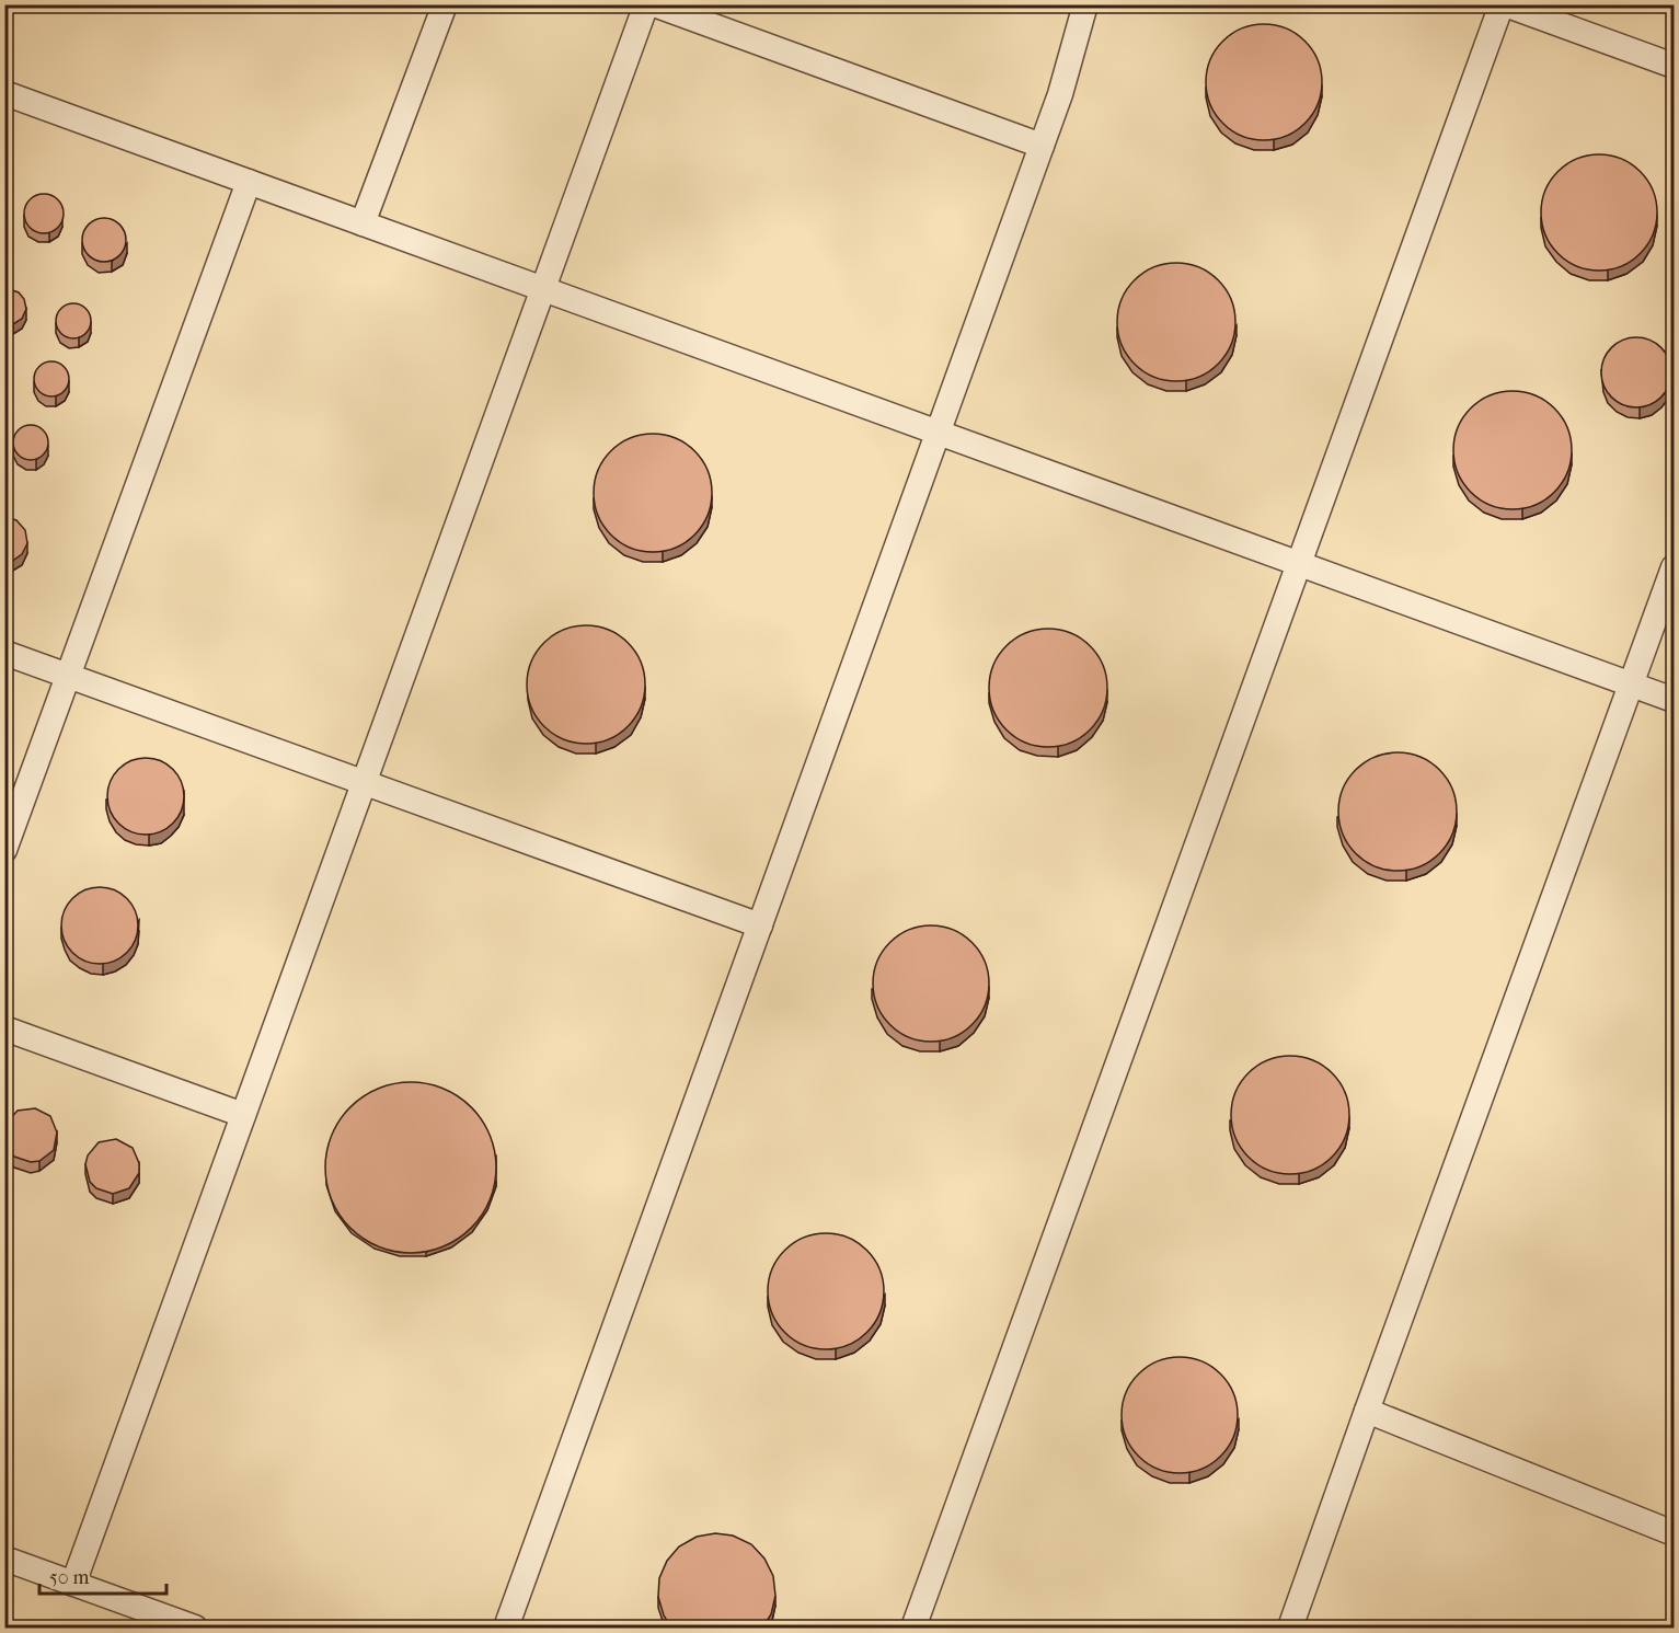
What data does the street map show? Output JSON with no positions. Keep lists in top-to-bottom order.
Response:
{
  "scale_bar": "50 m"
}
